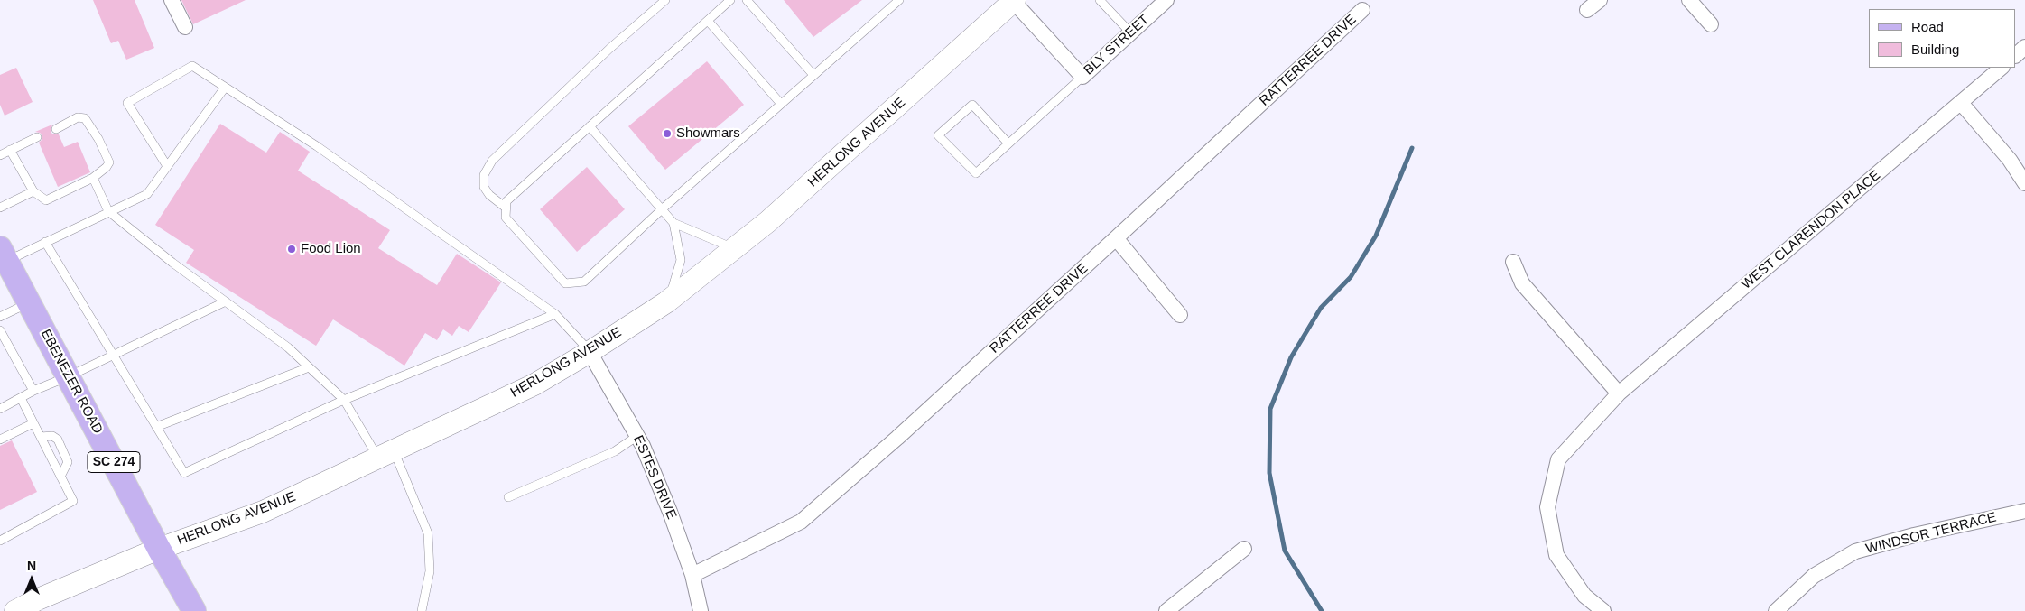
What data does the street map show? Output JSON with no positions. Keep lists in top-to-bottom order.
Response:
{
  "streets": {
    "main road": ["EBENEZER ROAD", "SC 274"],
    "street": [
      "BLY STREET",
      "RATTERREE DRIVE",
      "HERLONG AVENUE",
      "WEST CLARENDON PLACE",
      "ESTES DRIVE",
      "WINDSOR TERRACE"
    ]
  },
  "crossings": [
    ["BLY STREET", "HERLONG AVENUE"],
    ["RATTERREE DRIVE", "ESTES DRIVE"],
    ["HERLONG AVENUE", "EBENEZER ROAD"],
    ["HERLONG AVENUE", "ESTES DRIVE"]
  ],
  "places": ["Showmars", "Food Lion"],
  "legend": ["Road", "Building"],
  "north": "top"
}
